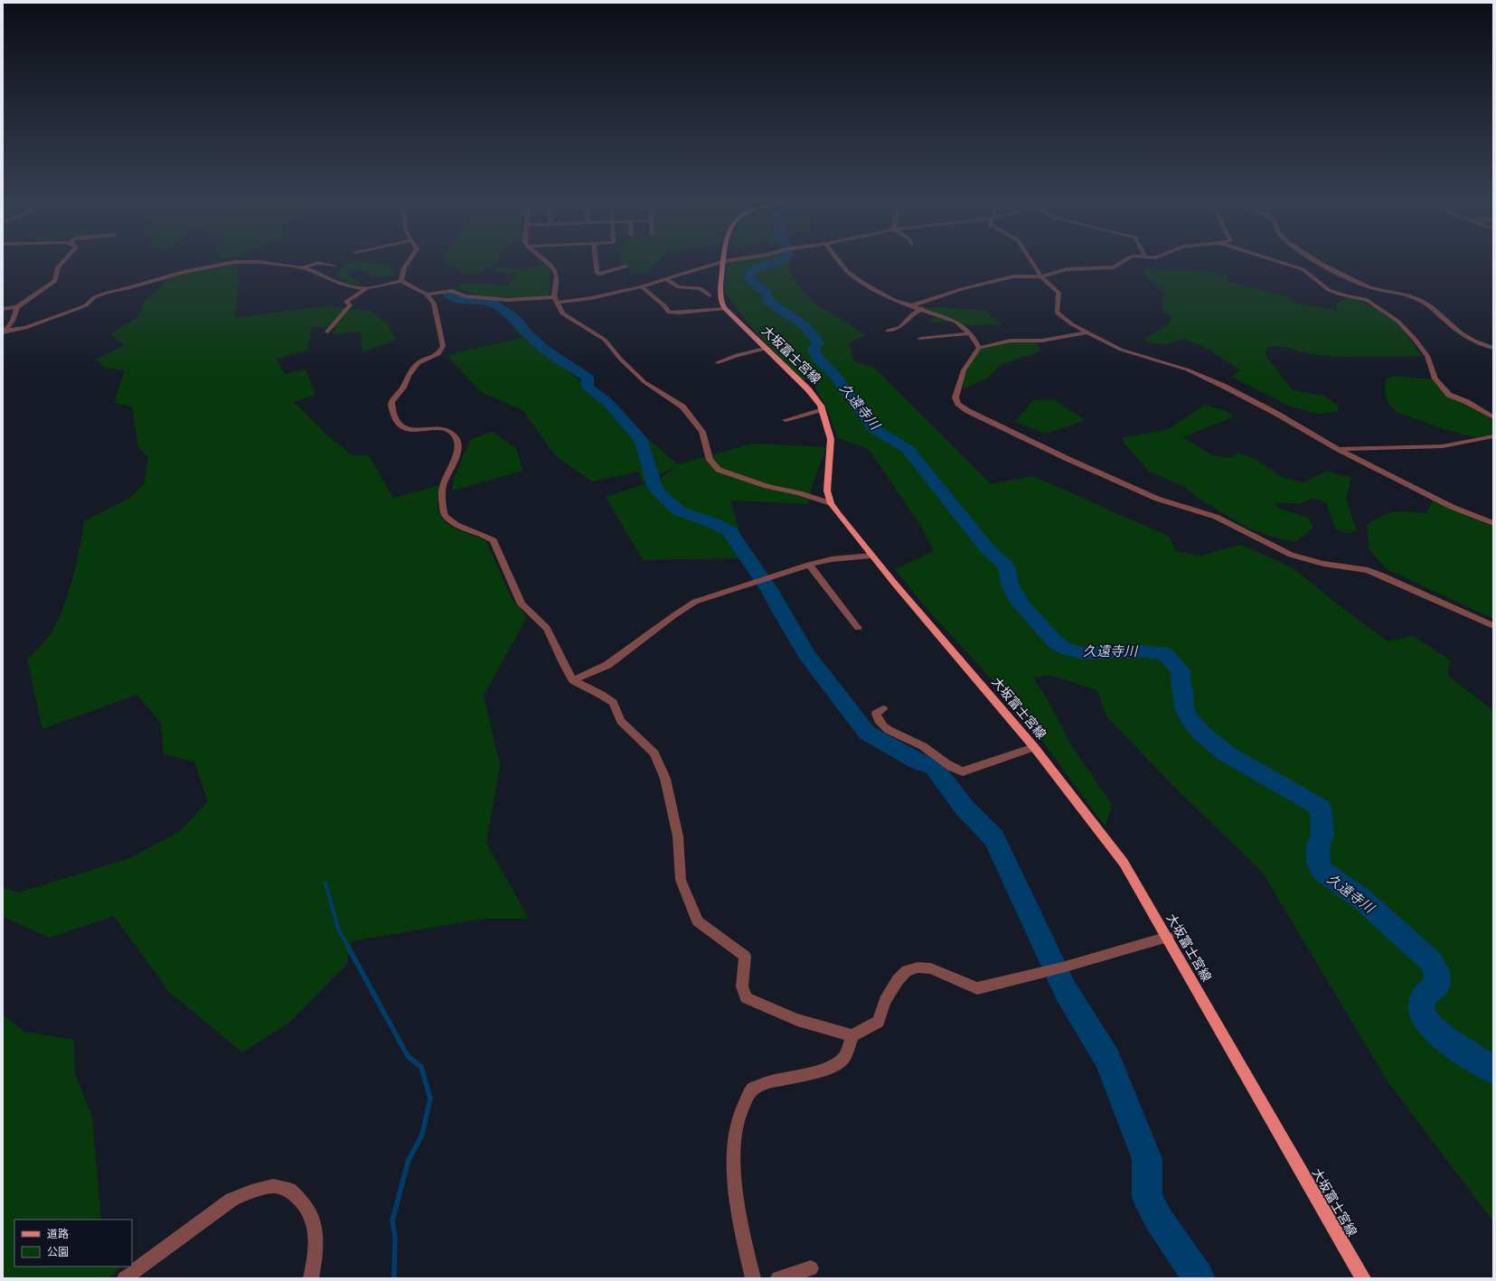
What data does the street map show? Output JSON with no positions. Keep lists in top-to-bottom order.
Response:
{
  "streets": {
    "main road": ["大坂富士宮線"]
  },
  "water": ["久遠寺川"],
  "legend": ["道路", "公園"]
}
